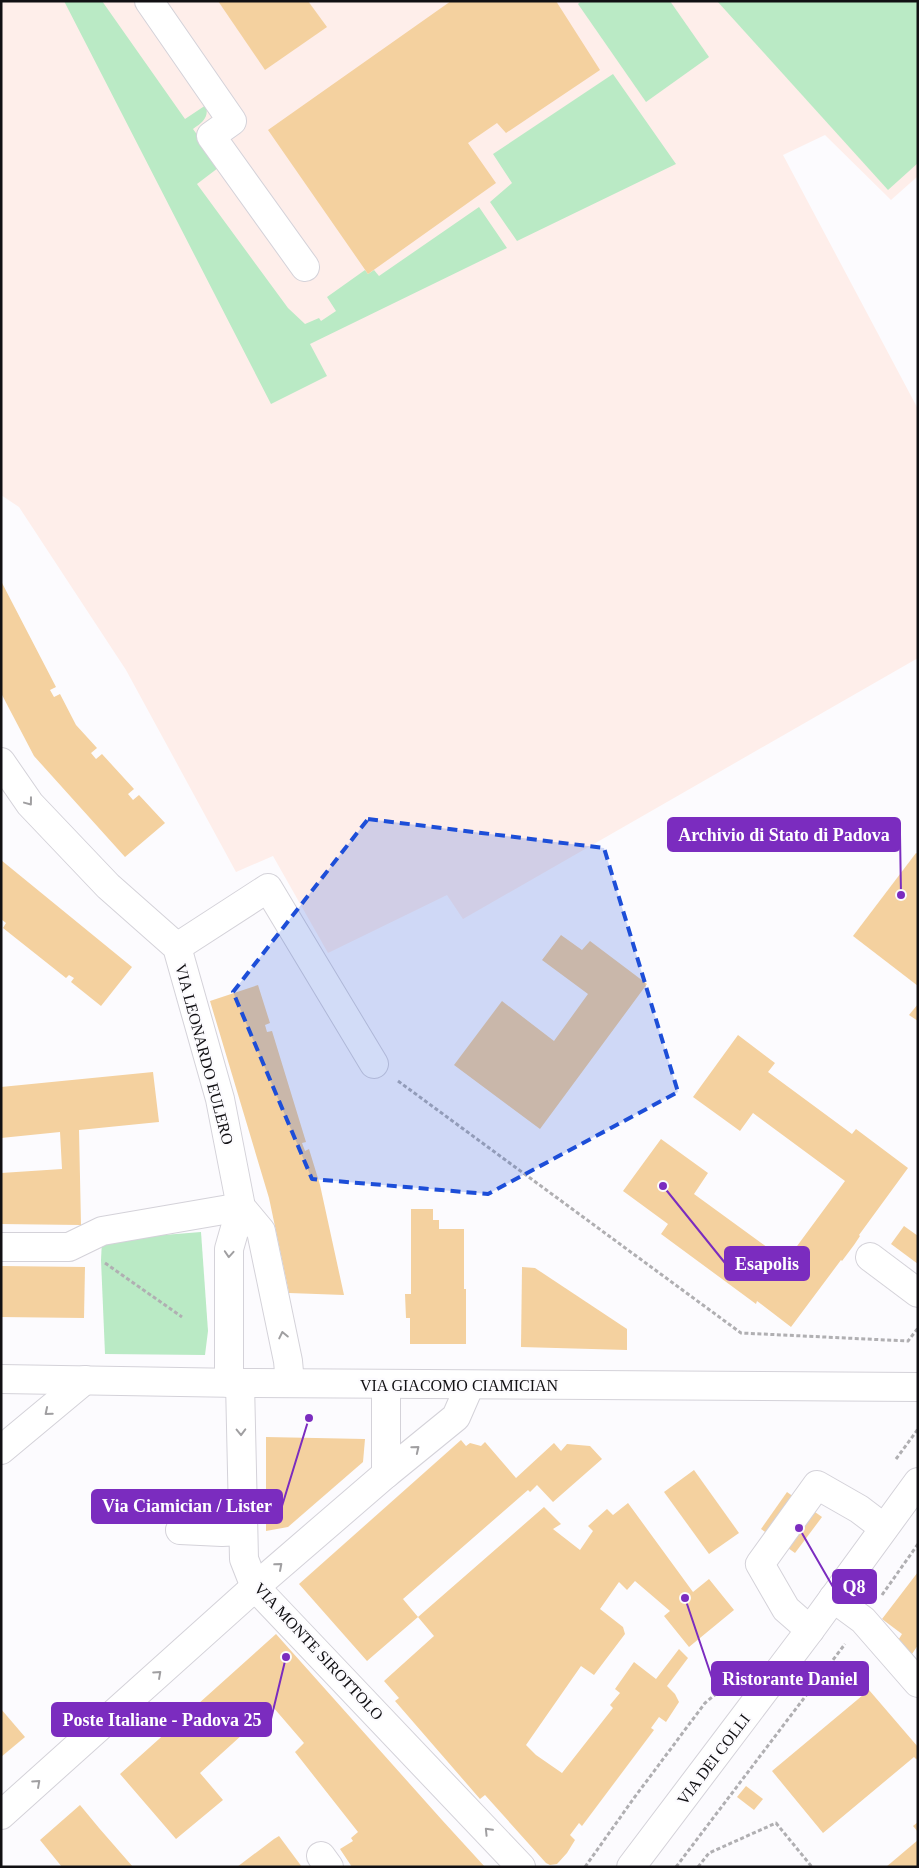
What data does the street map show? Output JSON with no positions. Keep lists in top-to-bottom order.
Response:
{
  "streets": {
    "street": [
      "VIA LEONARDO EULERO",
      "VIA GIACOMO CIAMICIAN",
      "VIA MONTE SIROTTOLO",
      "VIA DEI COLLI"
    ]
  },
  "crossings": [
    ["VIA LEONARDO EULERO", "VIA GIACOMO CIAMICIAN"],
    ["VIA LEONARDO EULERO", "VIA MONTE SIROTTOLO"],
    ["VIA GIACOMO CIAMICIAN", "VIA MONTE SIROTTOLO"]
  ],
  "places": [
    "Archivio di Stato di Padova",
    "Esapolis",
    "Via Ciamician / Lister",
    "Q8",
    "Ristorante Daniel",
    "Poste Italiane - Padova 25"
  ]
}
